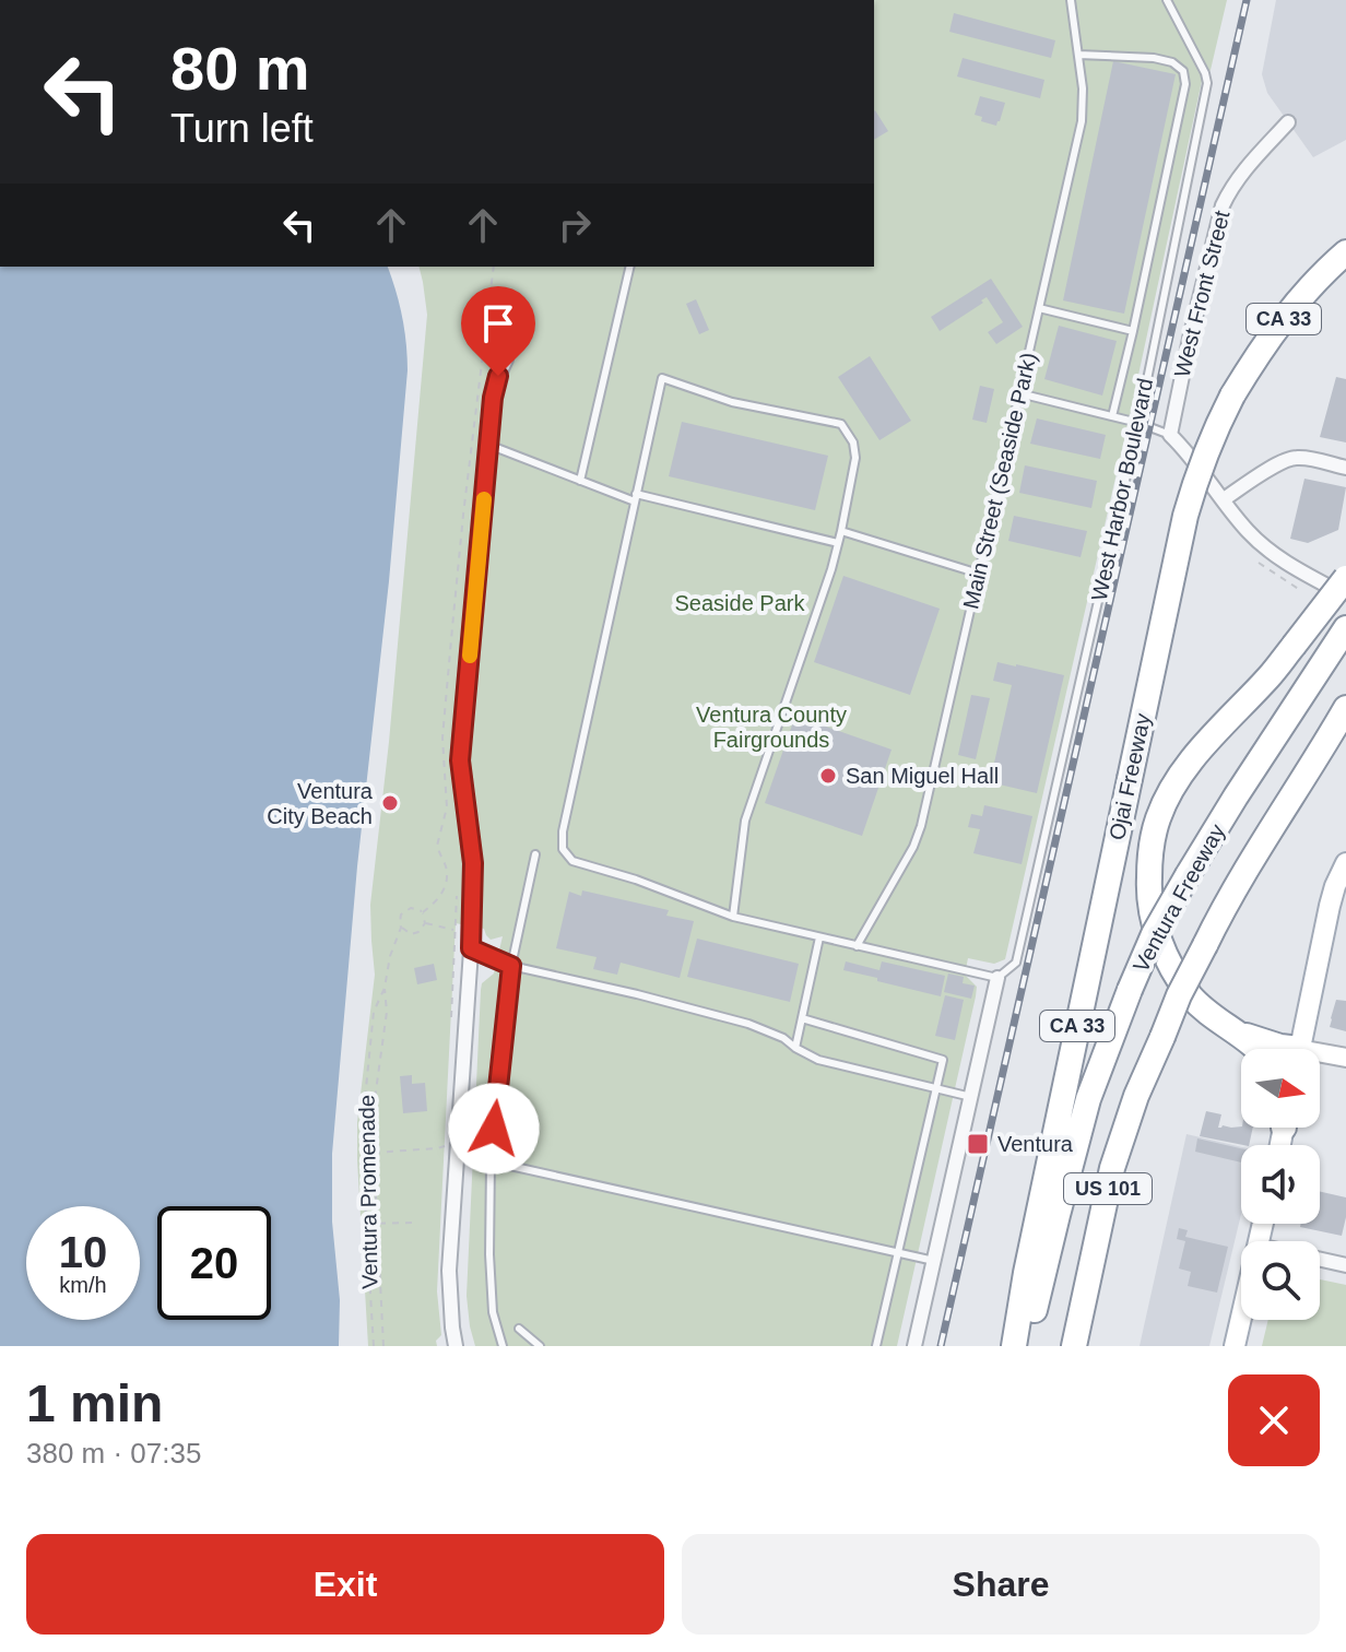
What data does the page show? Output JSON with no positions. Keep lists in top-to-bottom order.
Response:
{
  "streets": {
    "highway": [
      "CA 33",
      "Ojai Freeway",
      "Ventura Freeway",
      "US 101"
    ],
    "street": ["West Front Street"],
    "lane": ["Main Street (Seaside Park)", "West Harbor Boulevard"],
    "path": ["Ventura Promenade"]
  },
  "parks": ["Seaside Park", "Ventura County Fairgrounds"],
  "places": {
    "other": ["San Miguel Hall", "Ventura City Beach"],
    "transit": ["Ventura"]
  },
  "north": "right",
  "page": {
    "turn": ["80 m", "Turn left"],
    "speed": "10 km/h",
    "limit": "20",
    "heading": ["1 min", "380 m · 07:35"],
    "buttons": ["Exit", "Share"]
  }
}
